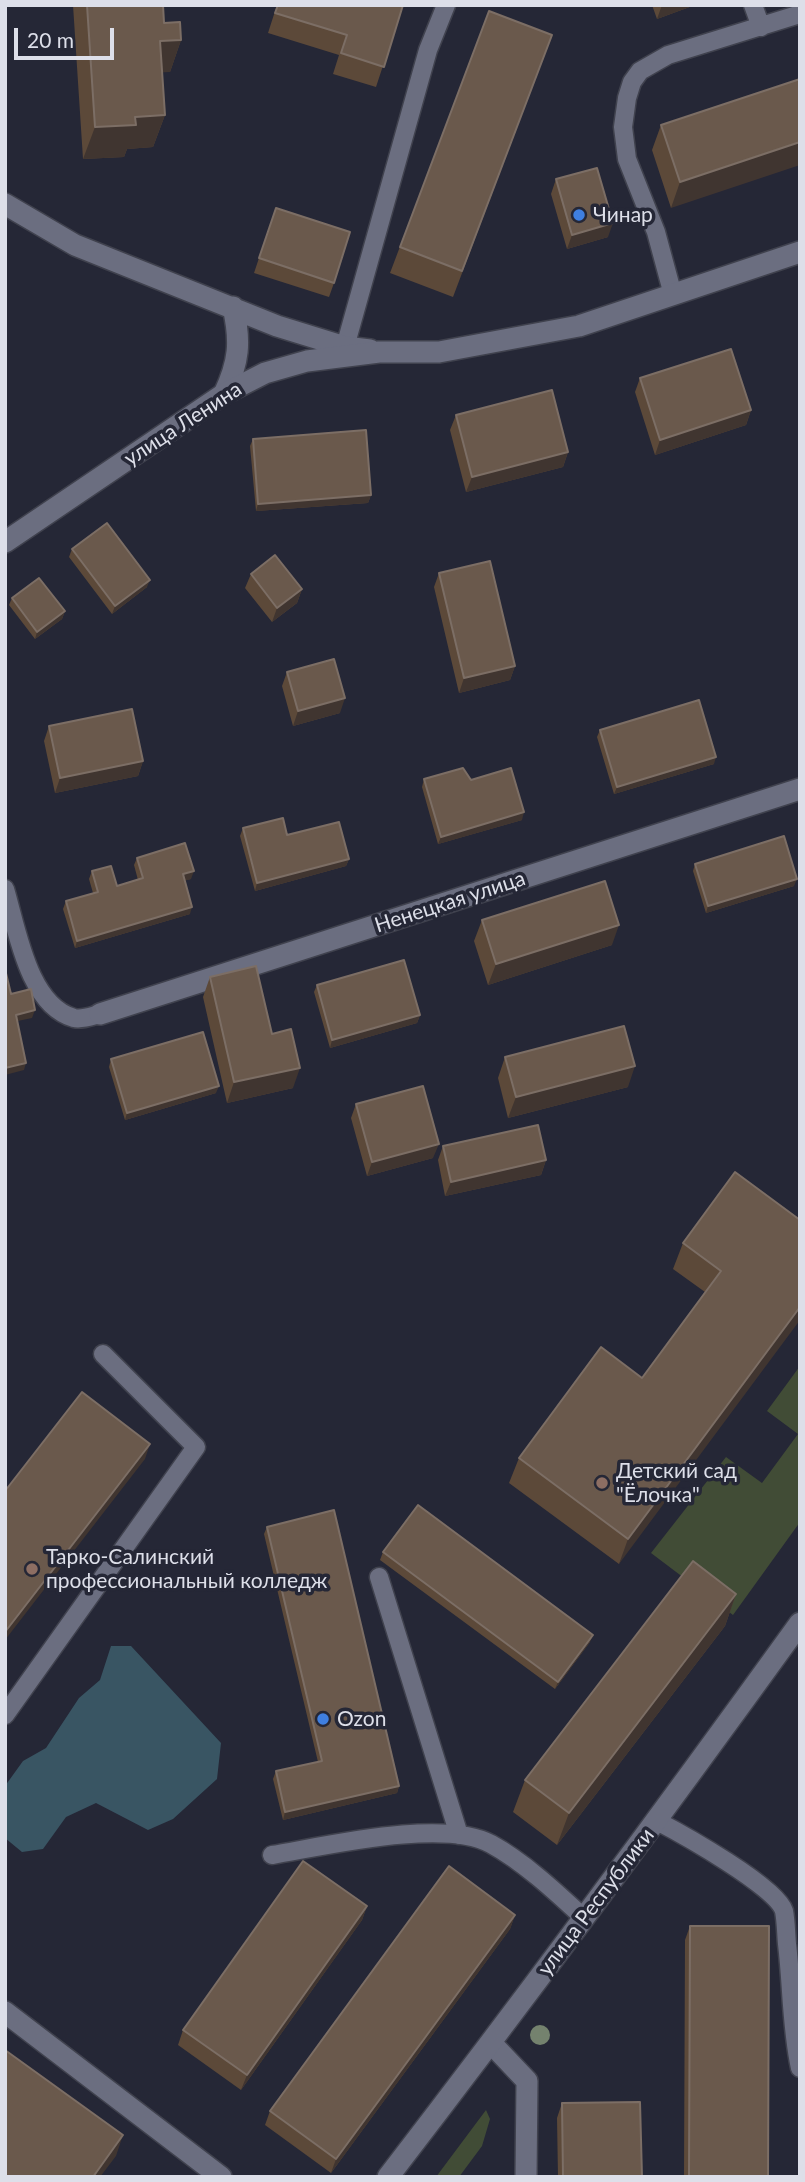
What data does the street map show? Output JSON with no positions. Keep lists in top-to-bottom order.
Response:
{
  "streets": {
    "street": ["улица Ленина", "Ненецкая улица", "улица Республики"]
  },
  "places": [
    "Чинар",
    "Детский сад \"Ёлочка\"",
    "Тарко-Салинский профессиональный колледж",
    "Ozon"
  ],
  "scale_bar": "20 m"
}
